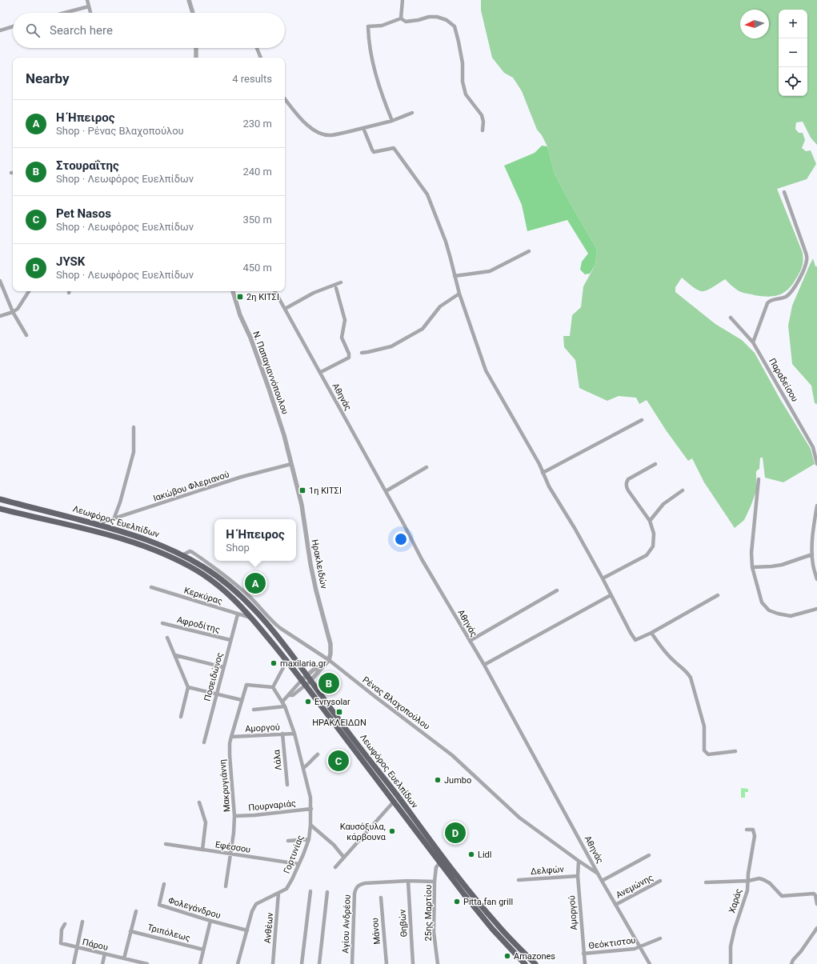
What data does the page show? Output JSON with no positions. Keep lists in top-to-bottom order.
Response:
{
  "streets": {
    "main road": ["Λεωφόρος Ευελπίδων"],
    "street": [
      "Ν. Παπαγιαννόπουλου",
      "Παραδείσου",
      "Αθηνάς",
      "Ιακώβου Φλεριανού",
      "Ηρακλειδών",
      "Κερκύρας",
      "Αφροδίτης",
      "Ποσειδώνος",
      "Ρένας Βλαχοπούλου",
      "Αμοργού",
      "Λάλα",
      "Μακρυγιάννη",
      "Πουρναριάς",
      "Εφέσσου",
      "Γορτυνίας",
      "Δελφών",
      "Ανεμώνης",
      "Χαράς",
      "Φολεγάνδρου",
      "25ης Μαρτίου",
      "Θηβών",
      "Αγίου Ανδρέου",
      "Ανθέων",
      "Μάνου",
      "Τριπόλεως",
      "Θεόκτιστου",
      "Πάρου"
    ]
  },
  "crossings": [
    ["Ν. Παπαγιαννόπουλου", "Ιακώβου Φλεριανού"],
    ["Ν. Παπαγιαννόπουλου", "Ηρακλειδών"],
    ["Αθηνάς", "Ρένας Βλαχοπούλου"],
    ["Αθηνάς", "Ανεμώνης"],
    ["Αθηνάς", "Θεόκτιστου"],
    ["Ιακώβου Φλεριανού", "Λεωφόρος Ευελπίδων"],
    ["Ιακώβου Φλεριανού", "Ηρακλειδών"],
    ["Λεωφόρος Ευελπίδων", "Κερκύρας"],
    ["Λεωφόρος Ευελπίδων", "Ρένας Βλαχοπούλου"],
    ["Λεωφόρος Ευελπίδων", "25ης Μαρτίου"],
    ["Ηρακλειδών", "Ρένας Βλαχοπούλου"],
    ["Κερκύρας", "Ποσειδώνος"],
    ["Αφροδίτης", "Ποσειδώνος"],
    ["Ρένας Βλαχοπούλου", "Αμοργού"],
    ["Αμοργού", "Λάλα"],
    ["Αμοργού", "Μακρυγιάννη"],
    ["Αμοργού", "Γορτυνίας"],
    ["Αμοργού", "Δελφών"],
    ["Αμοργού", "Θεόκτιστου"],
    ["Μακρυγιάννη", "Πουρναριάς"],
    ["Μακρυγιάννη", "Εφέσσου"],
    ["Μακρυγιάννη", "Γορτυνίας"],
    ["Πουρναριάς", "Γορτυνίας"],
    ["Εφέσσου", "Γορτυνίας"],
    ["Γορτυνίας", "Φολεγάνδρου"],
    ["Γορτυνίας", "Ανθέων"],
    ["25ης Μαρτίου", "Αγίου Ανδρέου"],
    ["Θηβών", "Αγίου Ανδρέου"]
  ],
  "places": {
    "transit": ["2η ΚΙΤΣΙ", "1η ΚΙΤΣΙ", "ΗΡΑΚΛΕΙΔΩΝ"],
    "other": [
      "maxilaria.gr",
      "Evrysolar",
      "Jumbo",
      "Καυσόξυλα, κάρβουνα",
      "Lidl",
      "Pitta fan grill",
      "Amazones"
    ]
  },
  "north": "left",
  "page": {
    "map_buttons": ["+", "−"],
    "search": "Search here",
    "heading": ["Nearby", "4 results"],
    "list": [
      {
        "mark": "A",
        "name": "Η Ήπειρος",
        "note": "Shop · Ρένας Βλαχοπούλου",
        "value": "230 m"
      },
      {
        "mark": "B",
        "name": "Στουραΐτης",
        "note": "Shop · Λεωφόρος Ευελπίδων",
        "value": "240 m"
      },
      {
        "mark": "C",
        "name": "Pet Nasos",
        "note": "Shop · Λεωφόρος Ευελπίδων",
        "value": "350 m"
      },
      {
        "mark": "D",
        "name": "JYSK",
        "note": "Shop · Λεωφόρος Ευελπίδων",
        "value": "450 m"
      }
    ],
    "popup": ["Η Ήπειρος", "Shop"],
    "pins": [
      "A",
      "B",
      "C",
      "D"
    ]
  }
}
